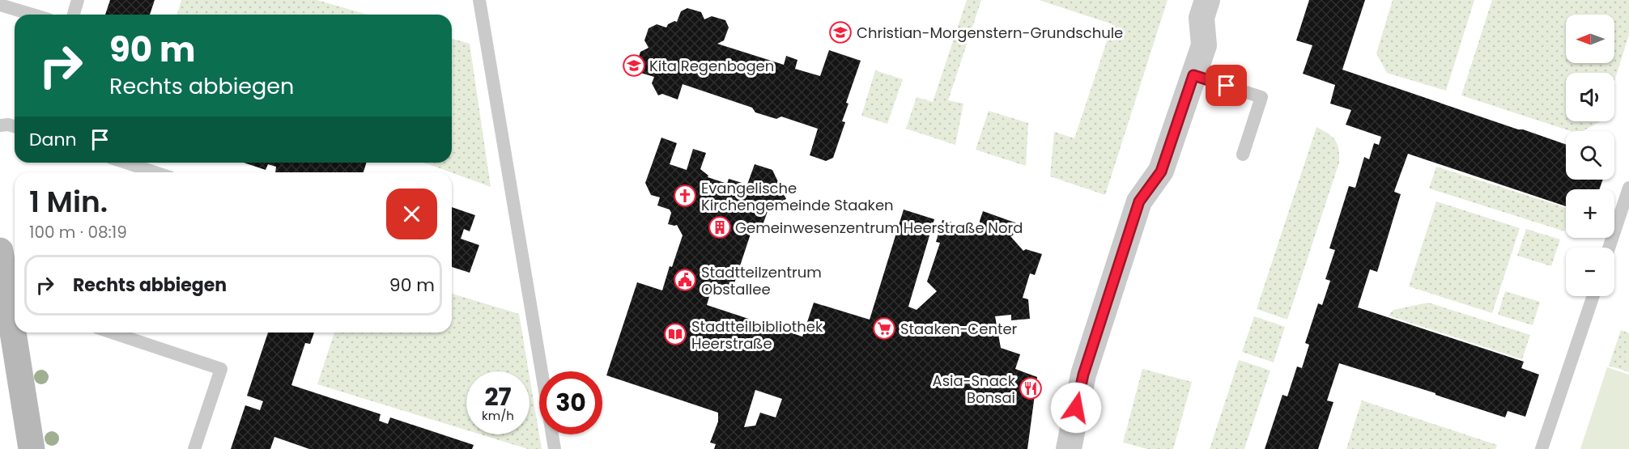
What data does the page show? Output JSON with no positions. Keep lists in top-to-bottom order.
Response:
{
  "places": {
    "school or university": ["Christian-Morgenstern-Grundschule", "Kita Regenbogen"],
    "church": ["Evangelische Kirchengemeinde Staaken"],
    "building": ["Gemeinwesenzentrum Heerstraße Nord"],
    "public building": ["Stadtteilzentrum Obstallee"],
    "supermarket": ["Staaken-Center"],
    "library": ["Stadtteilbibliothek Heerstraße"],
    "restaurant": ["Asia-Snack Bonsai"]
  },
  "north": "left",
  "page": {
    "map_buttons": ["+", "−"],
    "turn": ["90 m", "Rechts abbiegen"],
    "then": "Dann",
    "heading": ["1 Min.", "100 m · 08:19"],
    "list": [
      {
        "name": "Rechts abbiegen",
        "value": "90 m"
      }
    ],
    "speed": "27 km/h",
    "limit": "30"
  }
}
